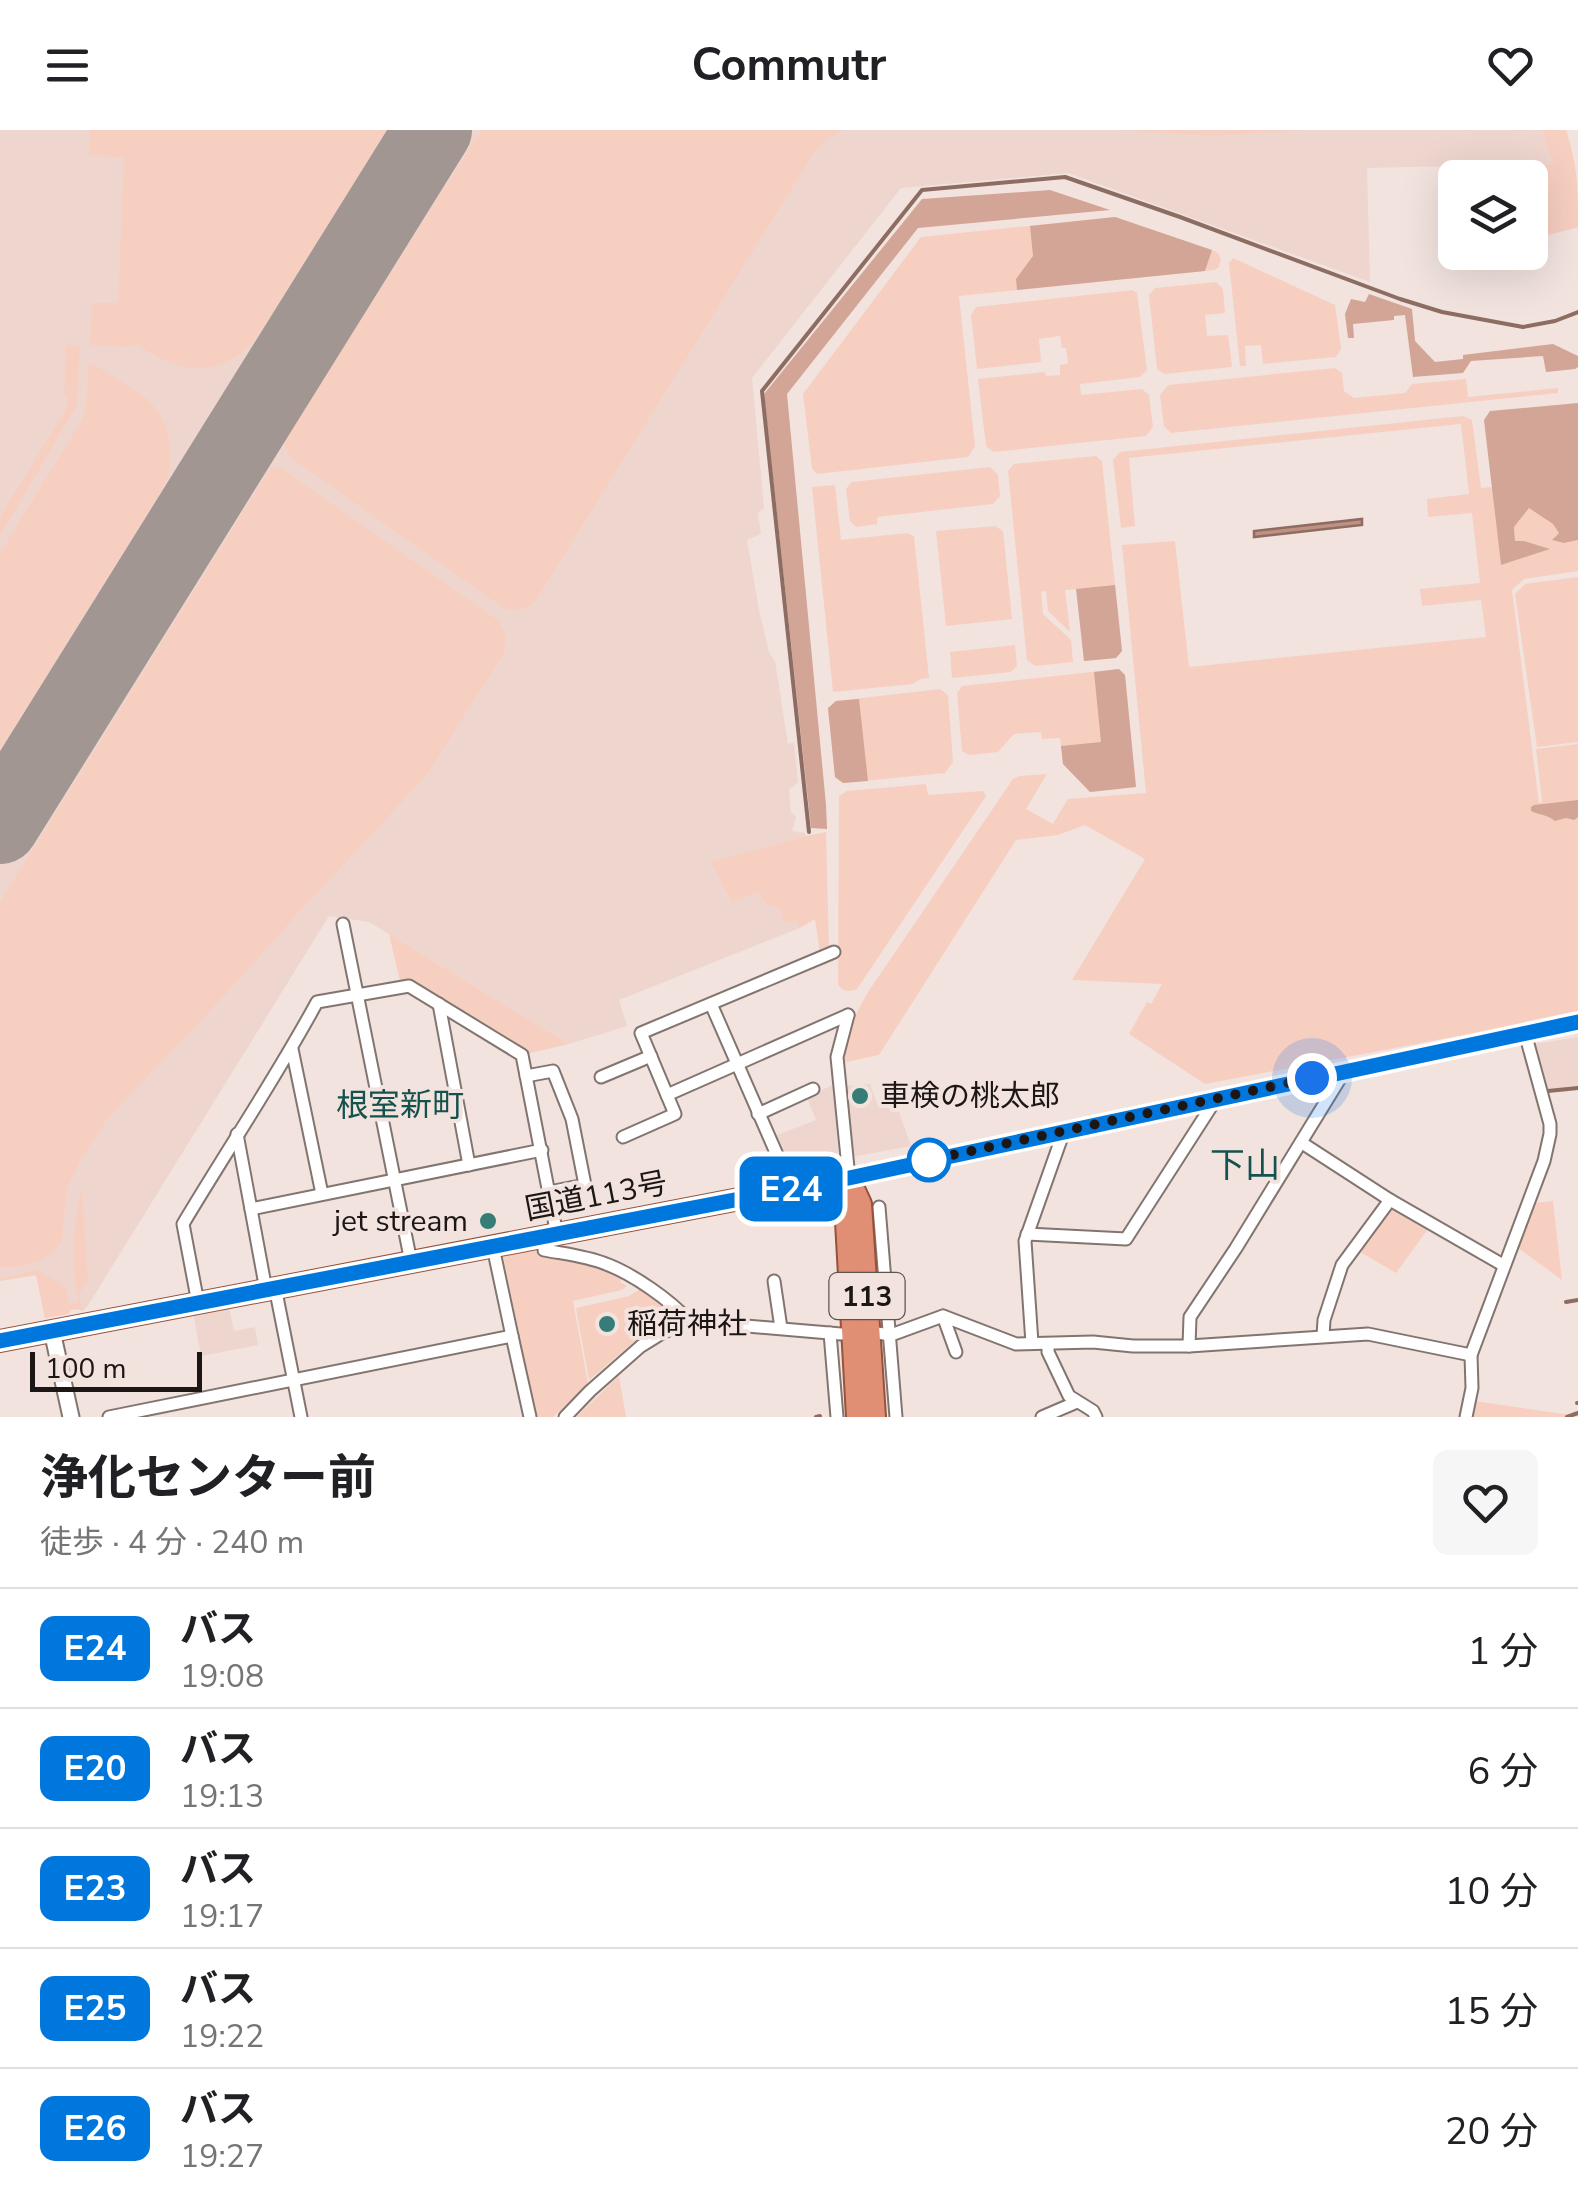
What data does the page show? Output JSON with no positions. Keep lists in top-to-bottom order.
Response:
{
  "streets": {
    "highway": ["国道113号", "113"]
  },
  "crossings": [
    ["国道113号", "113"]
  ],
  "districts": ["根室新町", "下山"],
  "places": ["車検の桃太郎", "jet stream", "稲荷神社"],
  "lines": ["bus line E24"],
  "scale_bar": "100 m",
  "page": {
    "header": "Commutr",
    "on_map": "E24",
    "scale": "100 m",
    "heading": ["浄化センター前", "徒歩 · 4 分 · 240 m"],
    "list": [
      {
        "mark": "E24",
        "name": "バス",
        "note": "19:08",
        "value": "1 分"
      },
      {
        "mark": "E20",
        "name": "バス",
        "note": "19:13",
        "value": "6 分"
      },
      {
        "mark": "E23",
        "name": "バス",
        "note": "19:17",
        "value": "10 分"
      },
      {
        "mark": "E25",
        "name": "バス",
        "note": "19:22",
        "value": "15 分"
      },
      {
        "mark": "E26",
        "name": "バス",
        "note": "19:27",
        "value": "20 分"
      }
    ]
  }
}
